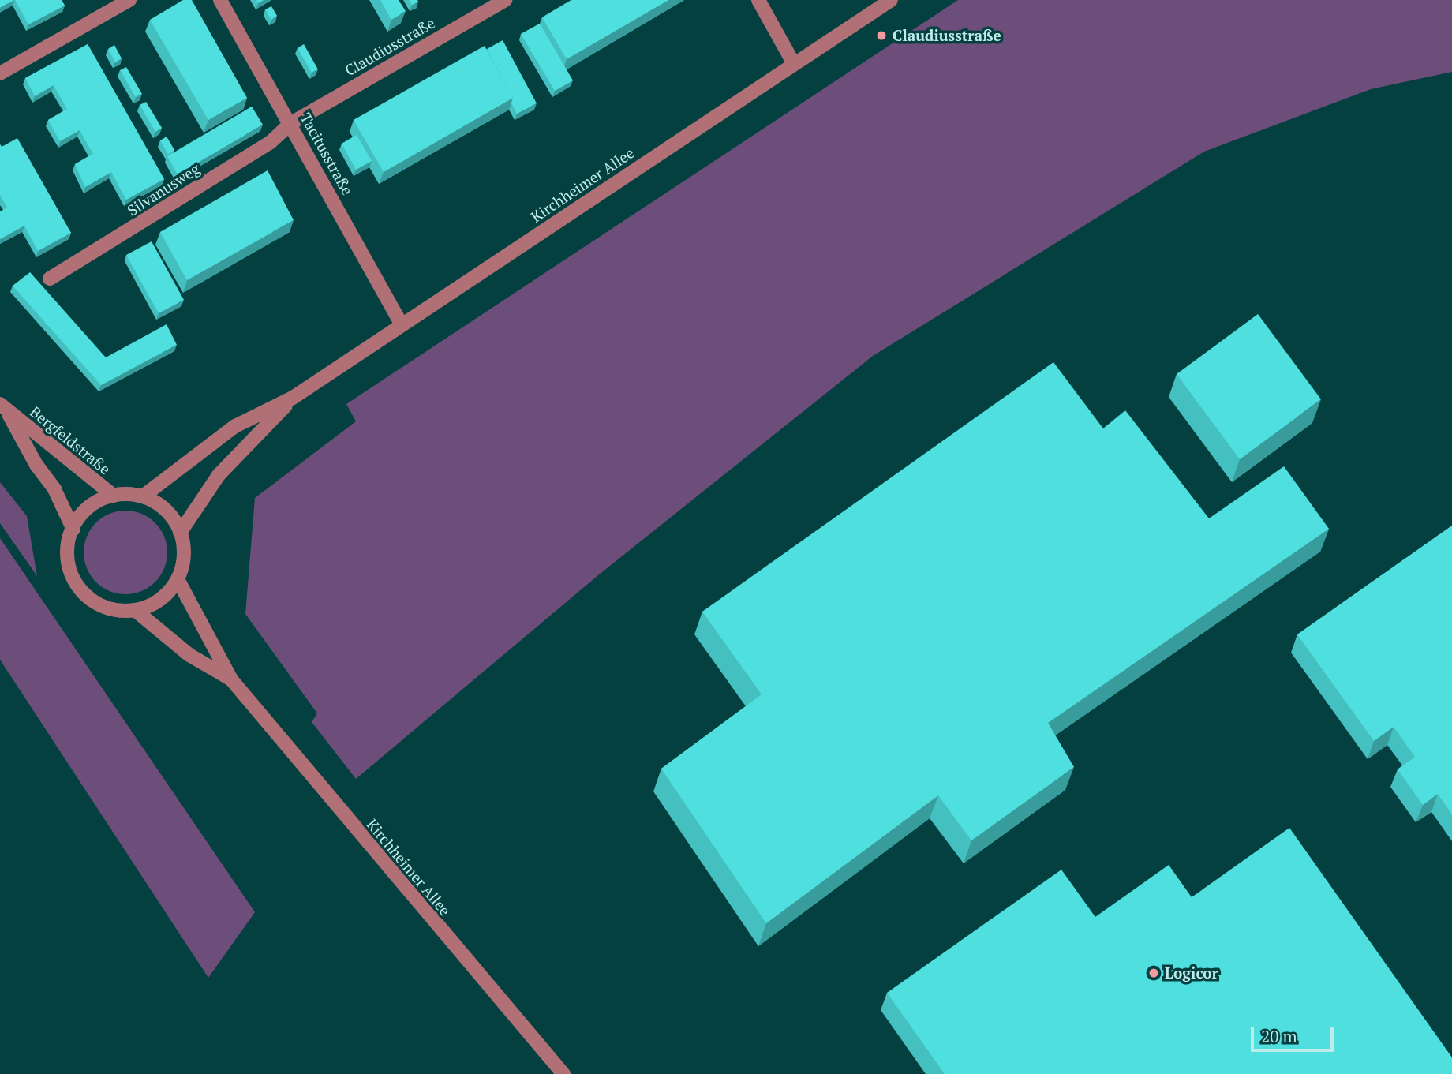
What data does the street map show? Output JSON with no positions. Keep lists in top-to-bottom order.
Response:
{
  "streets": {
    "street": [
      "Claudiusstraße",
      "Tacitusstraße",
      "Kirchheimer Allee",
      "Silvanusweg",
      "Bergfeldstraße"
    ]
  },
  "crossings": [
    ["Claudiusstraße", "Tacitusstraße"],
    ["Claudiusstraße", "Silvanusweg"],
    ["Tacitusstraße", "Kirchheimer Allee"],
    ["Tacitusstraße", "Silvanusweg"],
    ["Kirchheimer Allee", "Bergfeldstraße"]
  ],
  "places": ["Claudiusstraße", "Logicor"],
  "scale_bar": "20 m"
}
